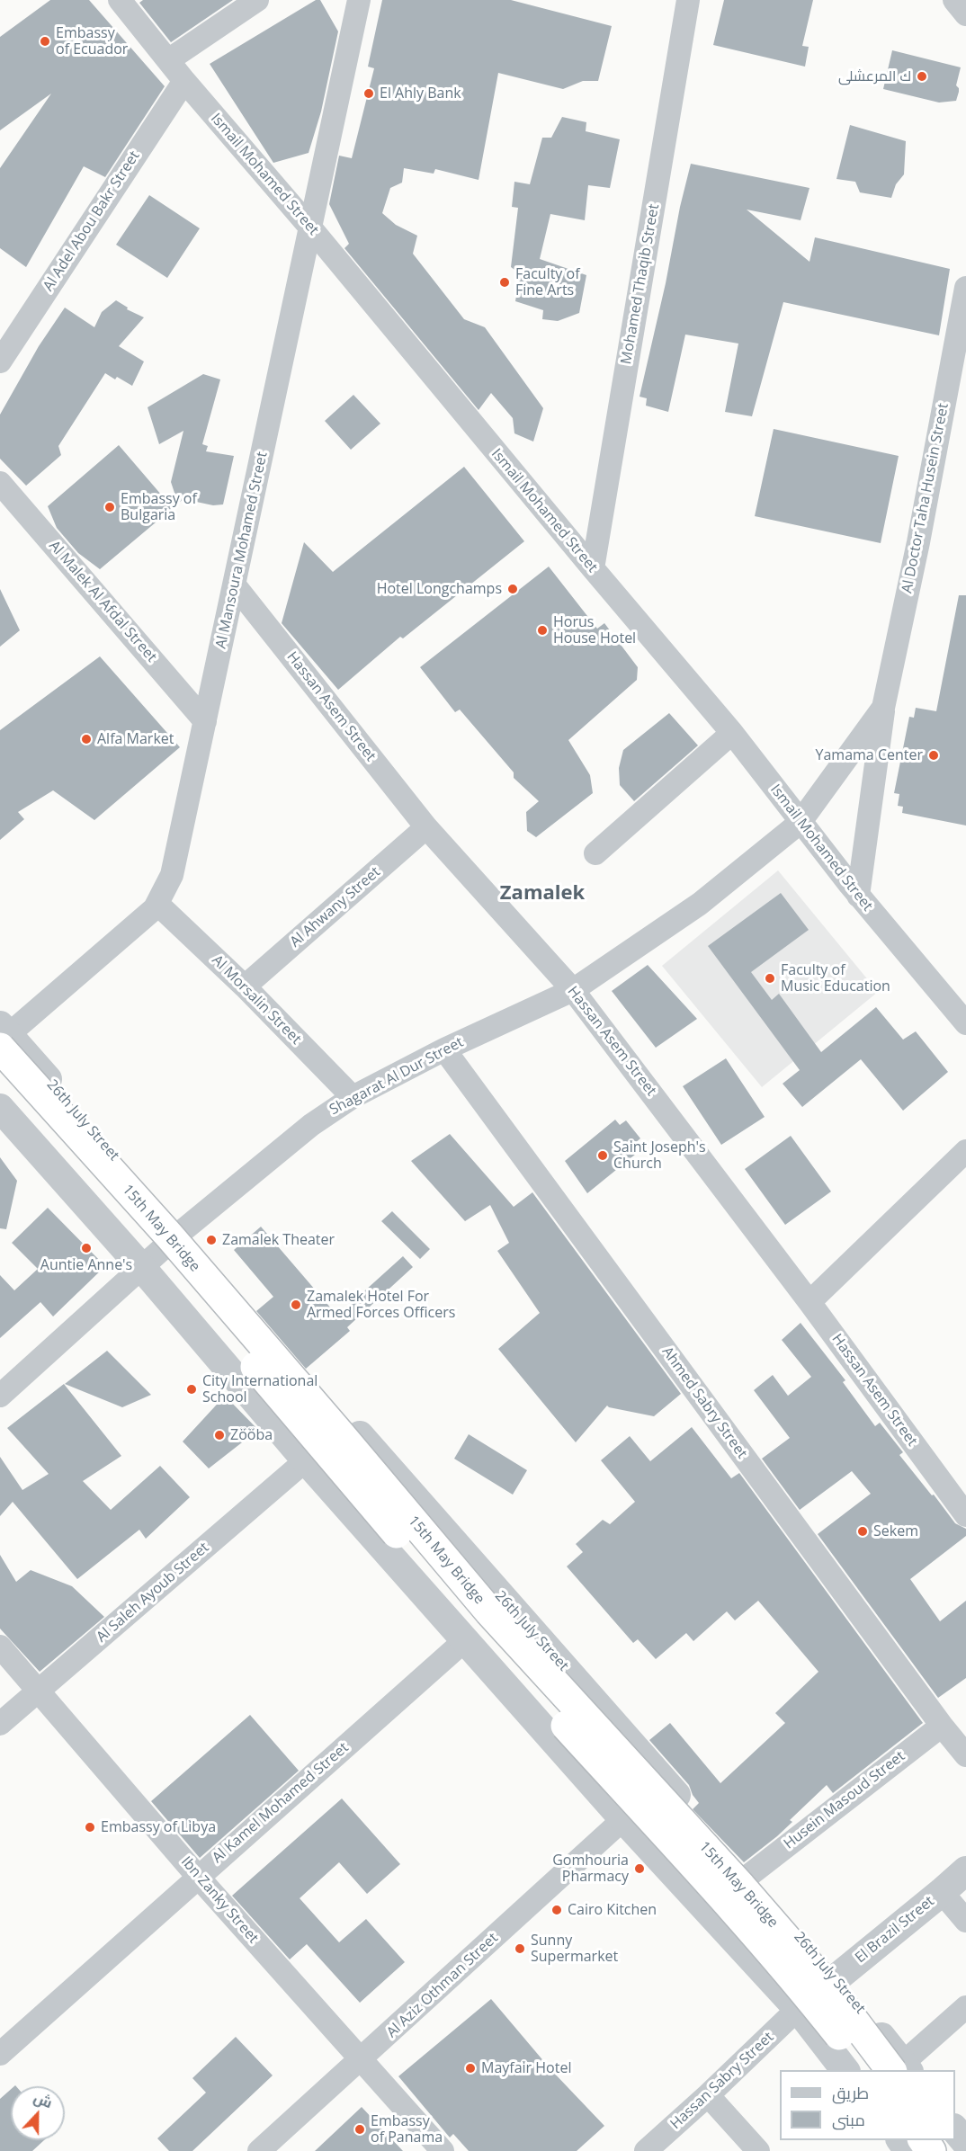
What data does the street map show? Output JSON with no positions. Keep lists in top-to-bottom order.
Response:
{
  "streets": {
    "highway": ["15th May Bridge"],
    "street": [
      "Ismail Mohamed Street",
      "Al Adel Abou Bakr Street",
      "Mohamed Thaqib Street",
      "Al Doctor Taha Husein Street",
      "Al Mansoura Mohamed Street",
      "Al Malek Al Afdal Street",
      "Hassan Asem Street",
      "Al Ahwany Street",
      "Al Morsalin Street",
      "Shagarat Al Dur Street",
      "26th July Street",
      "Ahmed Sabry Street",
      "Al Saleh Ayoub Street",
      "Husein Masoud Street",
      "Al Kamel Mohamed Street",
      "Ibn Zanky Street",
      "El Brazil Street",
      "Al Aziz Othman Street",
      "Hassan Sabry Street"
    ]
  },
  "crossings": [
    ["Ismail Mohamed Street", "Al Adel Abou Bakr Street"],
    ["Ismail Mohamed Street", "Mohamed Thaqib Street"],
    ["Ismail Mohamed Street", "Al Doctor Taha Husein Street"],
    ["Ismail Mohamed Street", "Al Mansoura Mohamed Street"],
    ["Ismail Mohamed Street", "Shagarat Al Dur Street"],
    ["Al Doctor Taha Husein Street", "Shagarat Al Dur Street"],
    ["Al Mansoura Mohamed Street", "Al Malek Al Afdal Street"],
    ["Al Mansoura Mohamed Street", "Hassan Asem Street"],
    ["Al Mansoura Mohamed Street", "Al Morsalin Street"],
    ["Al Mansoura Mohamed Street", "26th July Street"],
    ["Al Mansoura Mohamed Street", "15th May Bridge"],
    ["Hassan Asem Street", "Al Ahwany Street"],
    ["Hassan Asem Street", "Shagarat Al Dur Street"],
    ["Al Ahwany Street", "Al Morsalin Street"],
    ["Al Morsalin Street", "Shagarat Al Dur Street"],
    ["Shagarat Al Dur Street", "26th July Street"],
    ["Shagarat Al Dur Street", "Ahmed Sabry Street"],
    ["26th July Street", "15th May Bridge"],
    ["26th July Street", "Husein Masoud Street"],
    ["26th July Street", "El Brazil Street"],
    ["Ahmed Sabry Street", "Husein Masoud Street"],
    ["Al Saleh Ayoub Street", "Ibn Zanky Street"],
    ["Al Kamel Mohamed Street", "Ibn Zanky Street"],
    ["Ibn Zanky Street", "Al Aziz Othman Street"],
    ["El Brazil Street", "Hassan Sabry Street"]
  ],
  "districts": ["Zamalek"],
  "places": [
    "Embassy of Ecuador",
    "ك المرعشلى",
    "El Ahly Bank",
    "Faculty of Fine Arts",
    "Embassy of Bulgaria",
    "Hotel Longchamps",
    "Horus House Hotel",
    "Alfa Market",
    "Yamama Center",
    "Faculty of Music Education",
    "Saint Joseph's Church",
    "Zamalek Theater",
    "Auntie Anne's",
    "Zamalek Hotel For Armed Forces Officers",
    "City International School",
    "Zööba",
    "Sekem",
    "Embassy of Libya",
    "Gomhouria Pharmacy",
    "Cairo Kitchen",
    "Sunny Supermarket",
    "Mayfair Hotel",
    "Embassy of Panama"
  ],
  "legend": ["طريق", "مبنى"],
  "north": "top"
}
